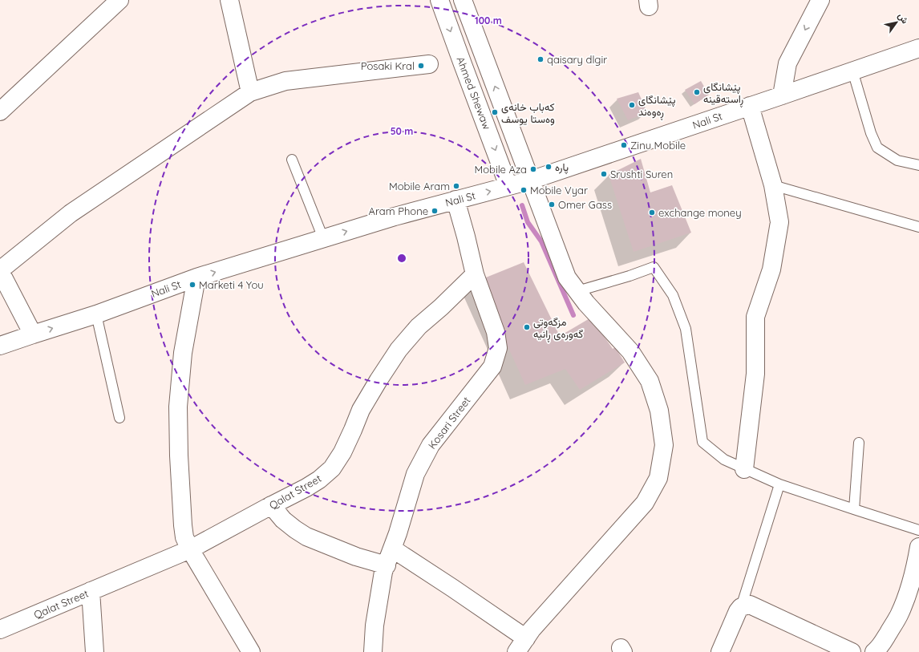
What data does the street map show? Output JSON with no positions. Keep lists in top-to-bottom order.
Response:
{
  "streets": {
    "street": [
      "Ahmed Shewaw",
      "Nali St",
      "Kosari Street",
      "Qalat Street"
    ]
  },
  "crossings": [
    ["Ahmed Shewaw", "Nali St"],
    ["Kosari Street", "Qalat Street"]
  ],
  "places": [
    "qaisary dlgir",
    "Posaki Kral",
    "پێشانگای ڕاسته‌قینه‌",
    "پێشانگای ڕه‌وه‌ند",
    "کەباب خانەی وەستا یوسف",
    "Zinu Mobile",
    "پاره",
    "Mobile Aza",
    "Srushti Suren",
    "Mobile Aram",
    "Mobile Vyar",
    "Omer Gass",
    "Aram Phone",
    "exchange money",
    "Marketi 4 You",
    "مزگەوتی گەورەی ڕانیە"
  ],
  "north": "top right",
  "rings": ["100 m", "50 m"]
}
